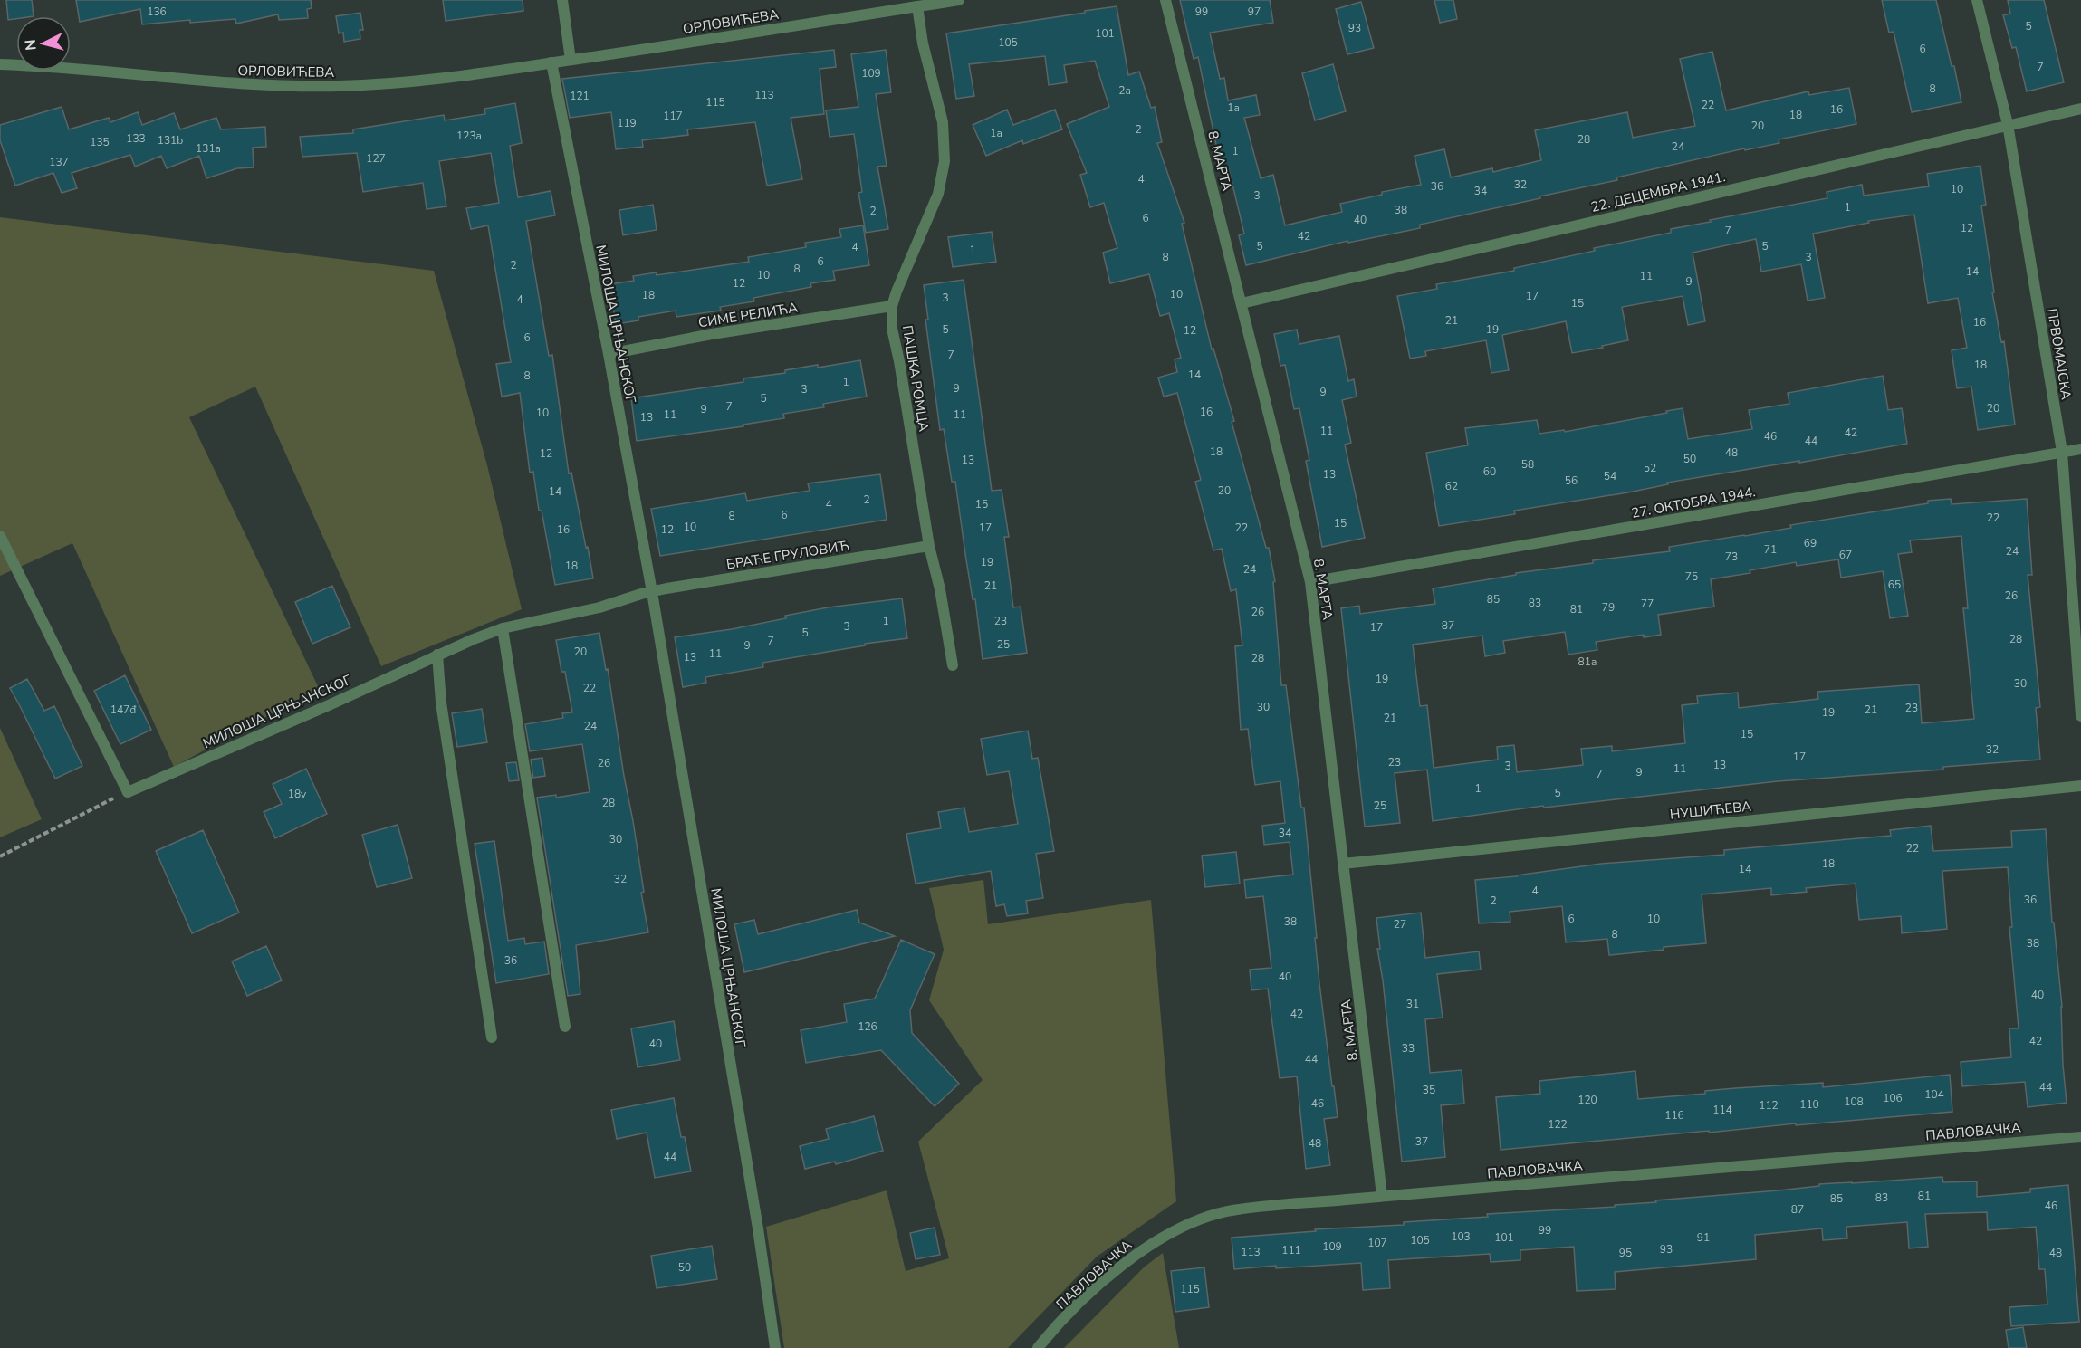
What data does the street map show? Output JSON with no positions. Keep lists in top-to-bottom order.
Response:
{
  "streets": {
    "street": [
      "ОРЛОВИЋЕВА",
      "8. МАРТА",
      "22. ДЕЦЕМБРА 1941.",
      "СИМЕ РЕЛИЋА",
      "МИЛОША ЦРЊАНСКОГ",
      "ПРВОМАЈСКА",
      "ПАШКА РОМЦА",
      "27. ОКТОБРА 1944.",
      "БРАЋЕ ГРУЛОВИЋ",
      "НУШИЋЕВА",
      "ПАВЛОВАЧКА"
    ]
  },
  "crossings": [
    ["ОРЛОВИЋЕВА", "МИЛОША ЦРЊАНСКОГ"],
    ["ОРЛОВИЋЕВА", "ПАШКА РОМЦА"],
    ["8. МАРТА", "22. ДЕЦЕМБРА 1941."],
    ["8. МАРТА", "27. ОКТОБРА 1944."],
    ["8. МАРТА", "НУШИЋЕВА"],
    ["8. МАРТА", "ПАВЛОВАЧКА"],
    ["22. ДЕЦЕМБРА 1941.", "ПРВОМАЈСКА"],
    ["СИМЕ РЕЛИЋА", "МИЛОША ЦРЊАНСКОГ"],
    ["СИМЕ РЕЛИЋА", "ПАШКА РОМЦА"],
    ["МИЛОША ЦРЊАНСКОГ", "БРАЋЕ ГРУЛОВИЋ"],
    ["ПРВОМАЈСКА", "27. ОКТОБРА 1944."],
    ["ПАШКА РОМЦА", "БРАЋЕ ГРУЛОВИЋ"]
  ],
  "house_numbers": [
    "136",
    "99",
    "97",
    "5",
    "93",
    "101",
    "105",
    "6",
    "7",
    "109",
    "8",
    "2a",
    "113",
    "121",
    "115",
    "22",
    "1a",
    "16",
    "18",
    "117",
    "119",
    "20",
    "2",
    "1a",
    "123a",
    "133",
    "28",
    "131b",
    "135",
    "24",
    "131a",
    "1",
    "127",
    "137",
    "4",
    "32",
    "36",
    "10",
    "34",
    "3",
    "1",
    "38",
    "2",
    "6",
    "40",
    "12",
    "7",
    "42",
    "5",
    "5",
    "4",
    "1",
    "8",
    "3",
    "6",
    "2",
    "8",
    "14",
    "10",
    "11",
    "9",
    "12",
    "10",
    "18",
    "17",
    "3",
    "4",
    "15",
    "21",
    "16",
    "5",
    "19",
    "12",
    "6",
    "7",
    "18",
    "14",
    "8",
    "1",
    "9",
    "3",
    "9",
    "5",
    "7",
    "20",
    "9",
    "16",
    "10",
    "11",
    "11",
    "13",
    "11",
    "42",
    "46",
    "44",
    "18",
    "48",
    "12",
    "50",
    "13",
    "58",
    "52",
    "60",
    "13",
    "54",
    "56",
    "62",
    "20",
    "14",
    "2",
    "4",
    "15",
    "6",
    "8",
    "22",
    "15",
    "10",
    "17",
    "22",
    "16",
    "12",
    "69",
    "71",
    "24",
    "67",
    "73",
    "19",
    "18",
    "24",
    "75",
    "65",
    "21",
    "26",
    "85",
    "83",
    "77",
    "79",
    "81",
    "26",
    "1",
    "23",
    "87",
    "3",
    "17",
    "5",
    "28",
    "7",
    "25",
    "9",
    "20",
    "11",
    "13",
    "28",
    "81a",
    "19",
    "30",
    "22",
    "30",
    "23",
    "147đ",
    "21",
    "19",
    "21",
    "24",
    "15",
    "32",
    "17",
    "23",
    "26",
    "13",
    "3",
    "11",
    "9",
    "7",
    "1",
    "5",
    "18v",
    "28",
    "25",
    "34",
    "30",
    "22",
    "18",
    "14",
    "32",
    "4",
    "36",
    "2",
    "6",
    "10",
    "38",
    "27",
    "8",
    "38",
    "36",
    "40",
    "40",
    "31",
    "42",
    "126",
    "42",
    "40",
    "33",
    "44",
    "44",
    "35",
    "104",
    "106",
    "120",
    "108",
    "46",
    "110",
    "112",
    "114",
    "116",
    "122",
    "37",
    "48",
    "44",
    "81",
    "83",
    "85",
    "46",
    "87",
    "99",
    "103",
    "101",
    "91",
    "105",
    "107",
    "109",
    "93",
    "111",
    "113",
    "95",
    "48",
    "50",
    "115"
  ],
  "north": "left"
}
